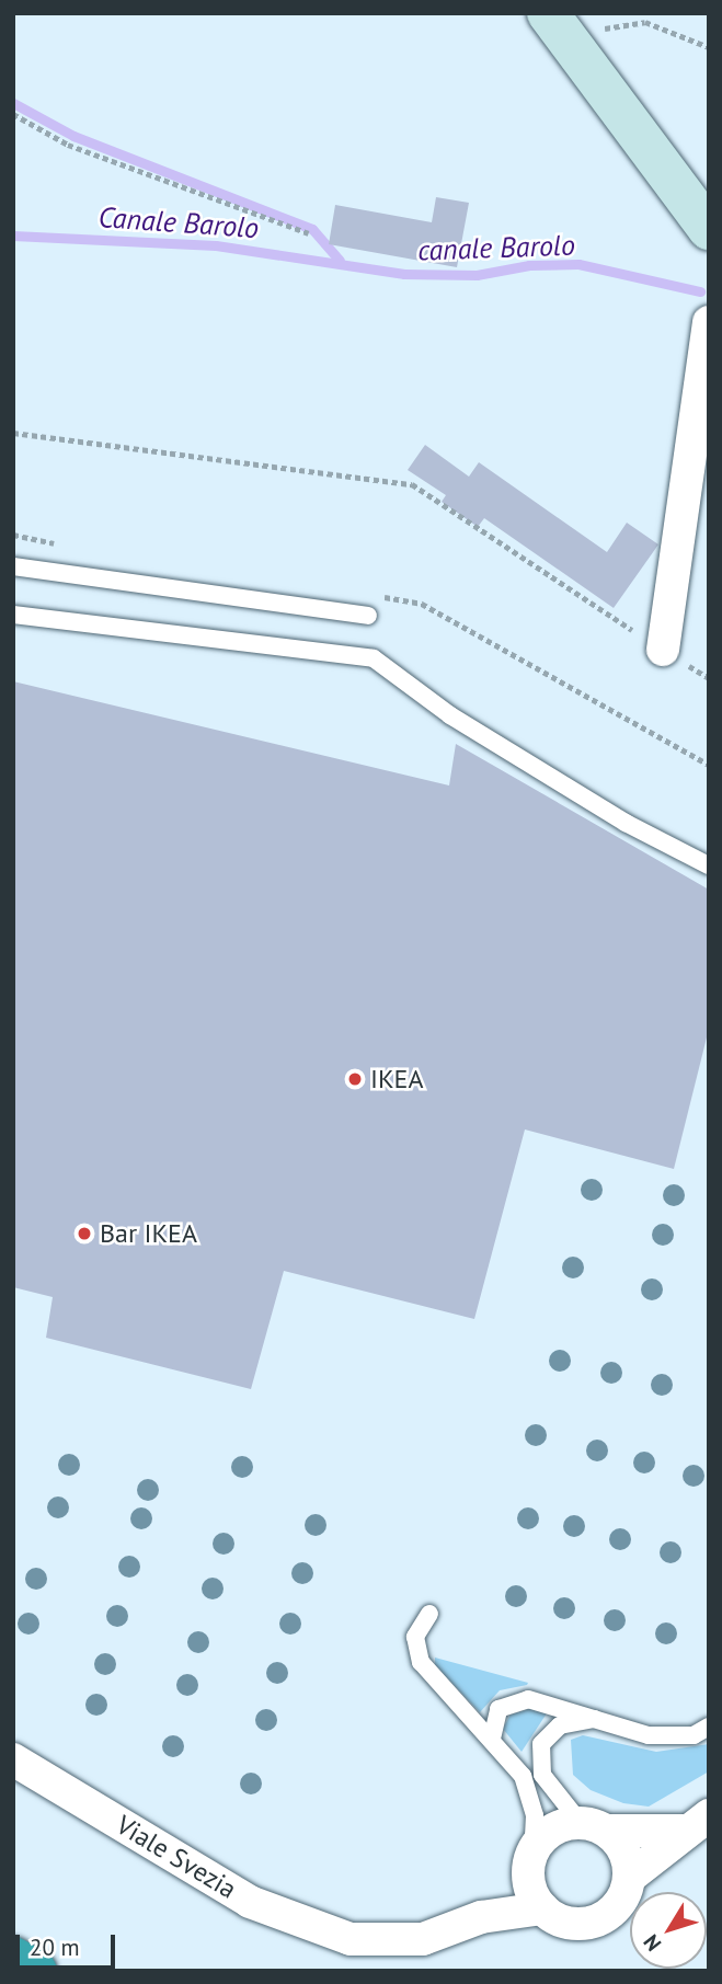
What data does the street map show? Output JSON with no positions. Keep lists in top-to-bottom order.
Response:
{
  "streets": {
    "street": ["Viale Svezia"]
  },
  "water": ["Canale Barolo", "canale Barolo"],
  "places": ["IKEA", "Bar IKEA"],
  "scale_bar": "20 m",
  "north": "bottom left"
}
